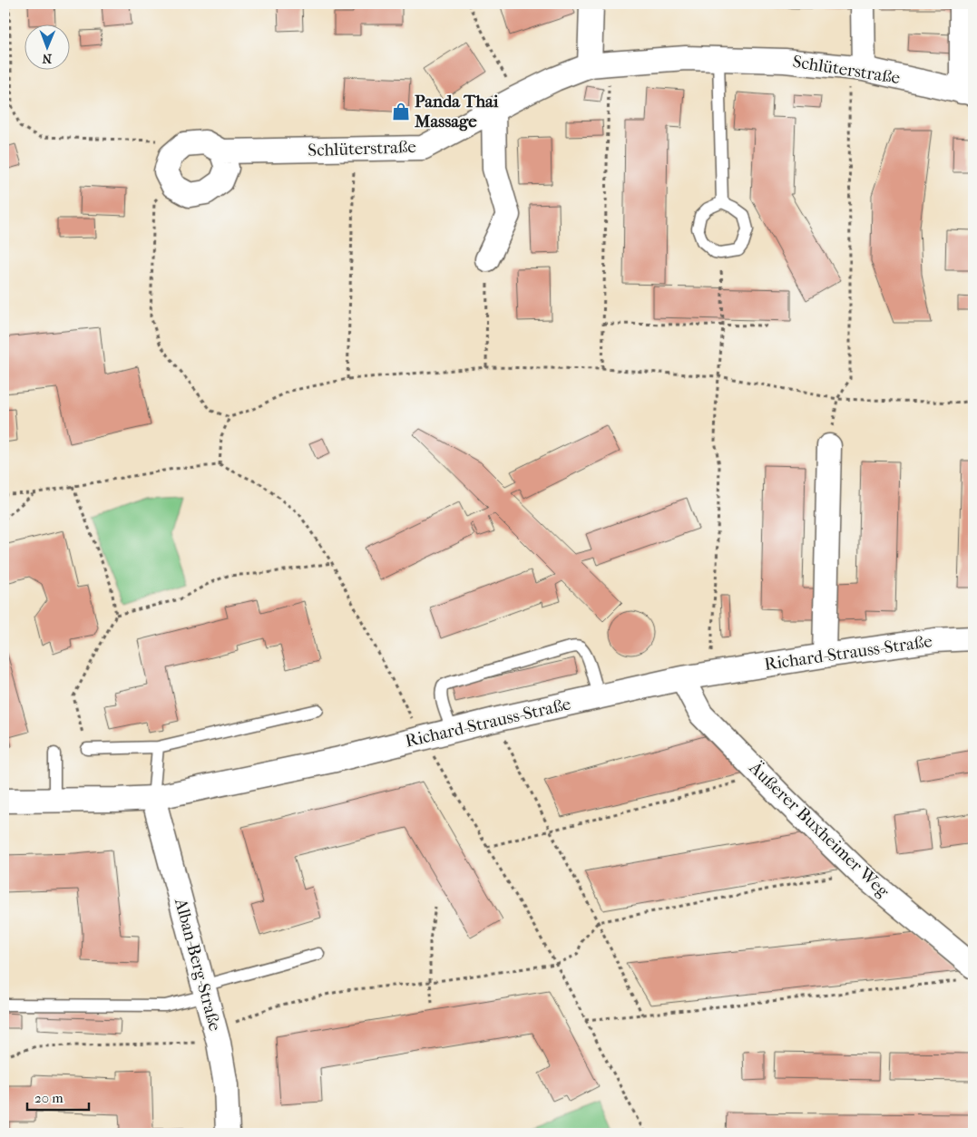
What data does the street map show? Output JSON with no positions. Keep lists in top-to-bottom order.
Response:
{
  "streets": {
    "street": [
      "Schlüterstraße",
      "Richard-Strauss-Straße",
      "Äußerer Buxheimer Weg",
      "Alban-Berg-Straße"
    ]
  },
  "crossings": [
    ["Richard-Strauss-Straße", "Äußerer Buxheimer Weg"],
    ["Richard-Strauss-Straße", "Alban-Berg-Straße"]
  ],
  "places": {
    "shop": ["Panda Thai Massage"]
  },
  "scale_bar": "20 m",
  "north": "bottom"
}
